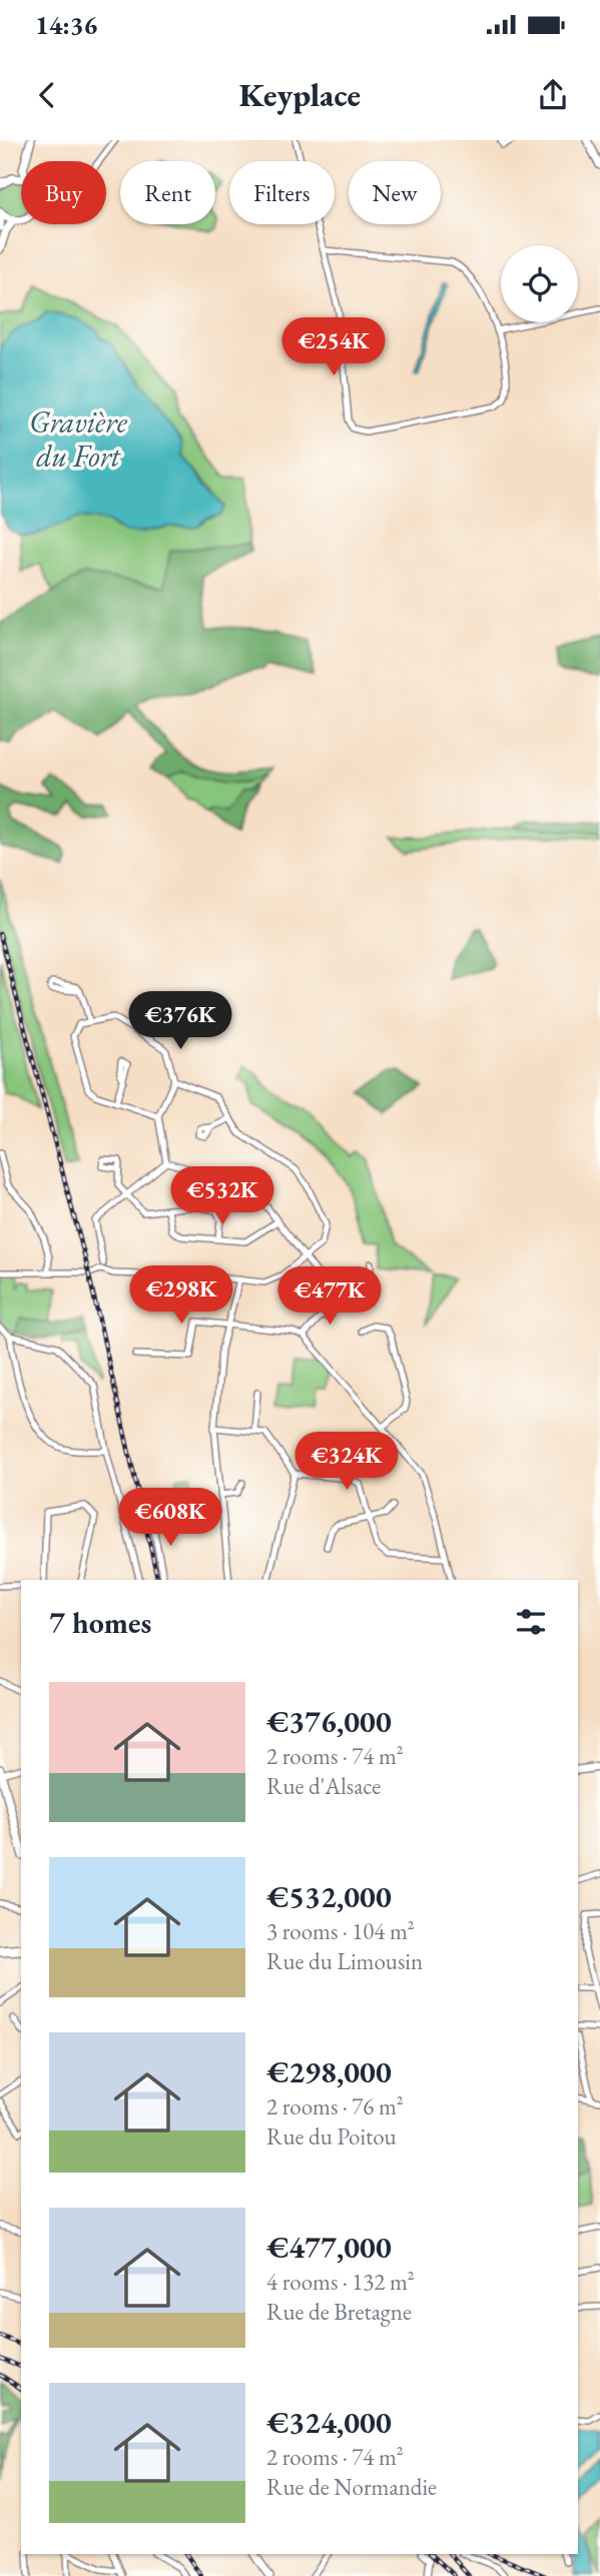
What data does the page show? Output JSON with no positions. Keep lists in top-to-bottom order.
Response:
{
  "water": ["Gravière du Fort"],
  "page": {
    "status": "14:36",
    "header": "Keyplace",
    "chip": [
      "Buy",
      "Rent",
      "Filters",
      "New"
    ],
    "price": [
      "€254K",
      "€376K",
      "€532K",
      "€298K",
      "€477K",
      "€324K",
      "€608K"
    ],
    "heading": "7 homes",
    "list": [
      {
        "name": "€376,000",
        "note": "2 rooms · 74 m² · Rue d'Alsace"
      },
      {
        "name": "€532,000",
        "note": "3 rooms · 104 m² · Rue du Limousin"
      },
      {
        "name": "€298,000",
        "note": "2 rooms · 76 m² · Rue du Poitou"
      },
      {
        "name": "€477,000",
        "note": "4 rooms · 132 m² · Rue de Bretagne"
      },
      {
        "name": "€324,000",
        "note": "2 rooms · 74 m² · Rue de Normandie"
      }
    ]
  }
}
